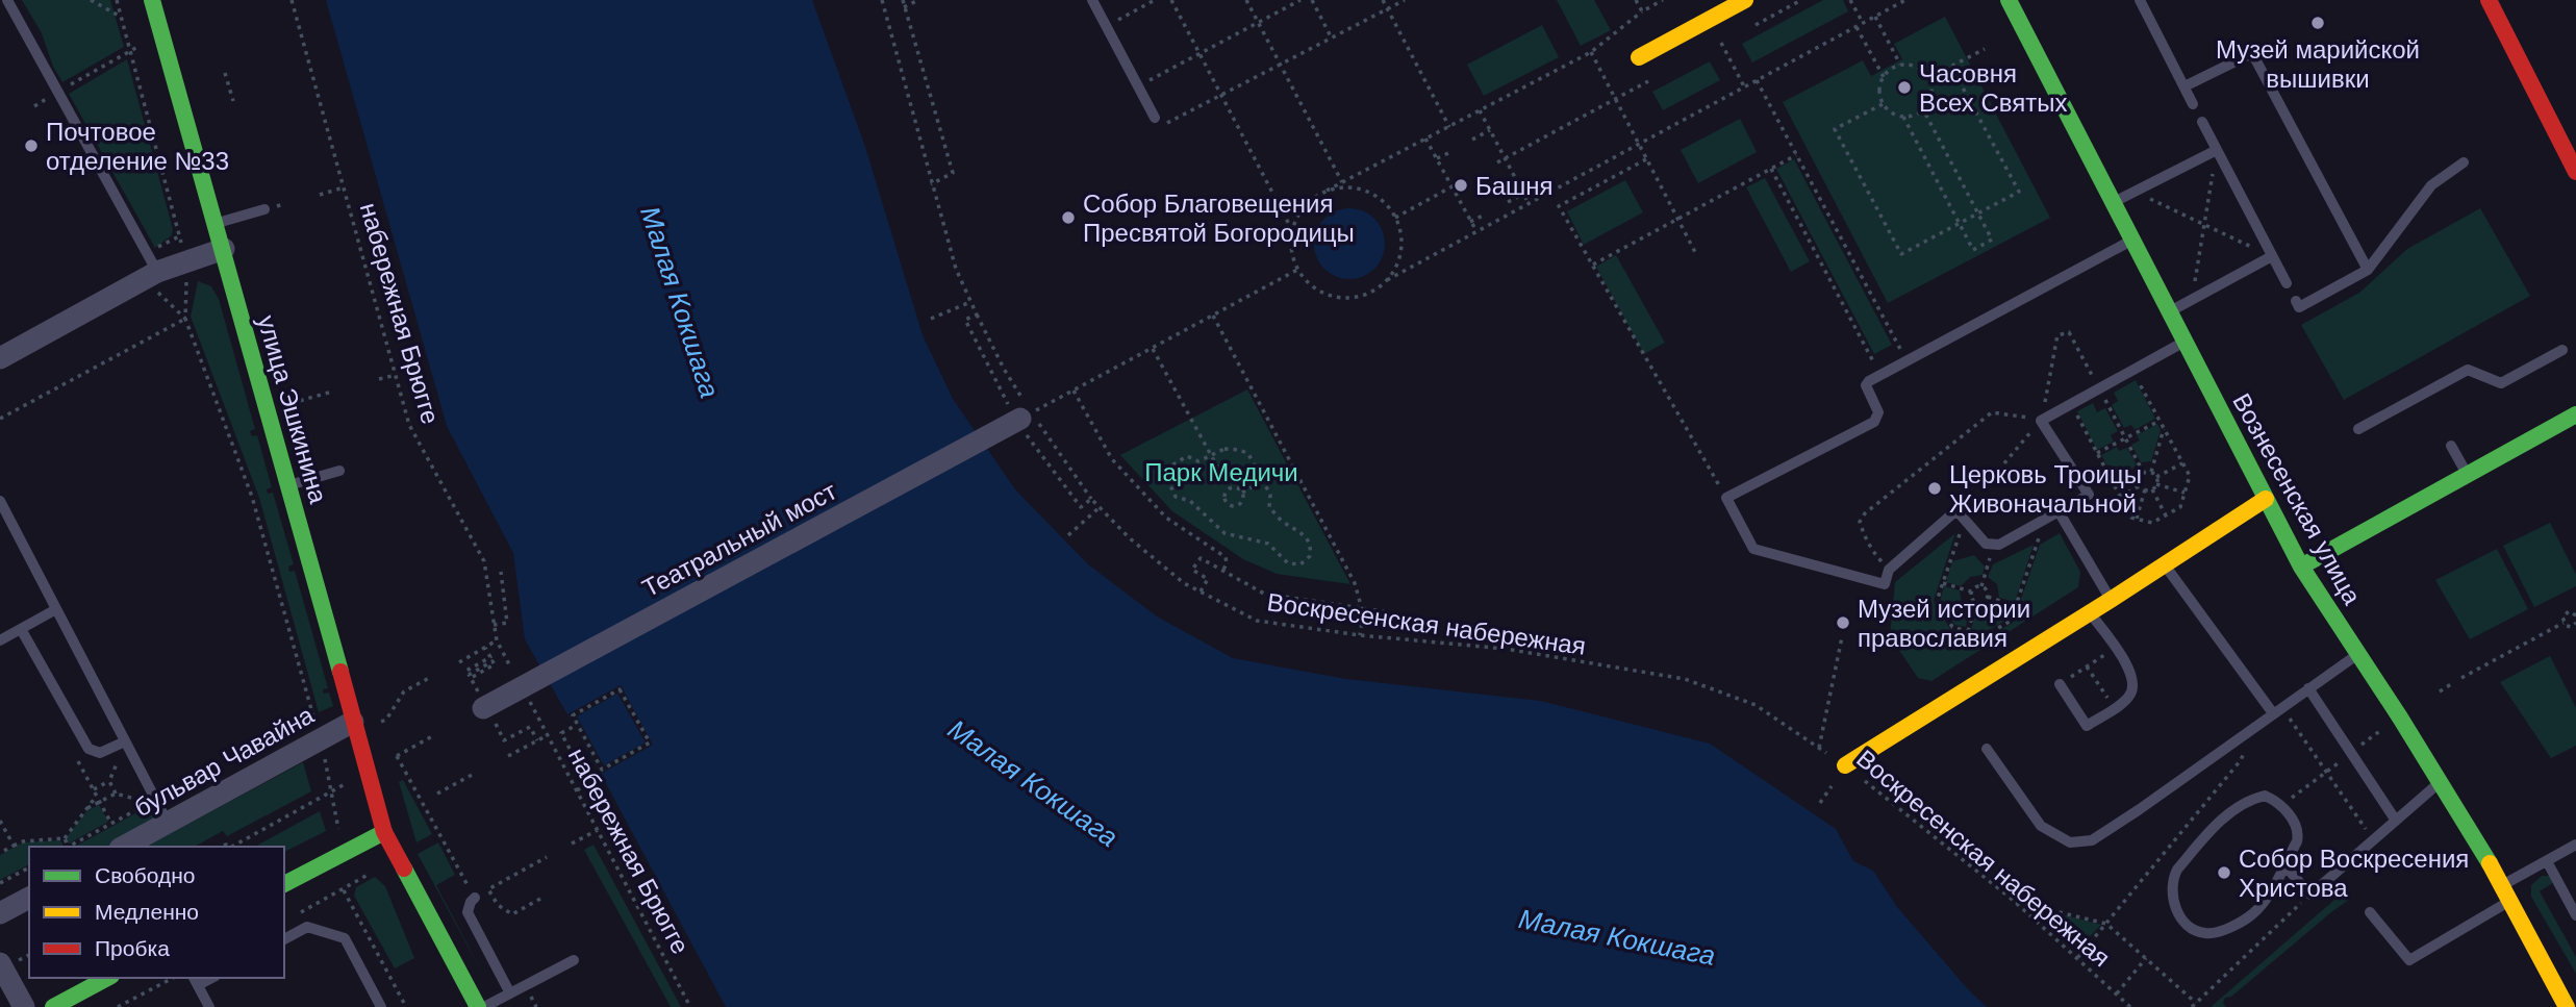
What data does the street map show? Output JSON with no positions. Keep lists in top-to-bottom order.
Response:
{
  "streets": {
    "main road": ["улица Эшкинина", "Вознесенская улица"],
    "street": ["Театральный мост", "бульвар Чавайна"],
    "path": ["набережная Брюгге", "Воскресенская набережная"]
  },
  "crossings": [
    ["улица Эшкинина", "бульвар Чавайна"],
    ["Театральный мост", "Воскресенская набережная"]
  ],
  "water": ["Малая Кокшага"],
  "parks": ["Парк Медичи"],
  "places": [
    "Музей марийской вышивки",
    "Часовня Всех Святых",
    "Почтовое отделение №33",
    "Башня",
    "Собор Благовещения Пресвятой Богородицы",
    "Церковь Троицы Живоначальной",
    "Музей истории православия",
    "Собор Воскресения Христова"
  ],
  "legend": ["Свободно", "Медленно", "Пробка"]
}
